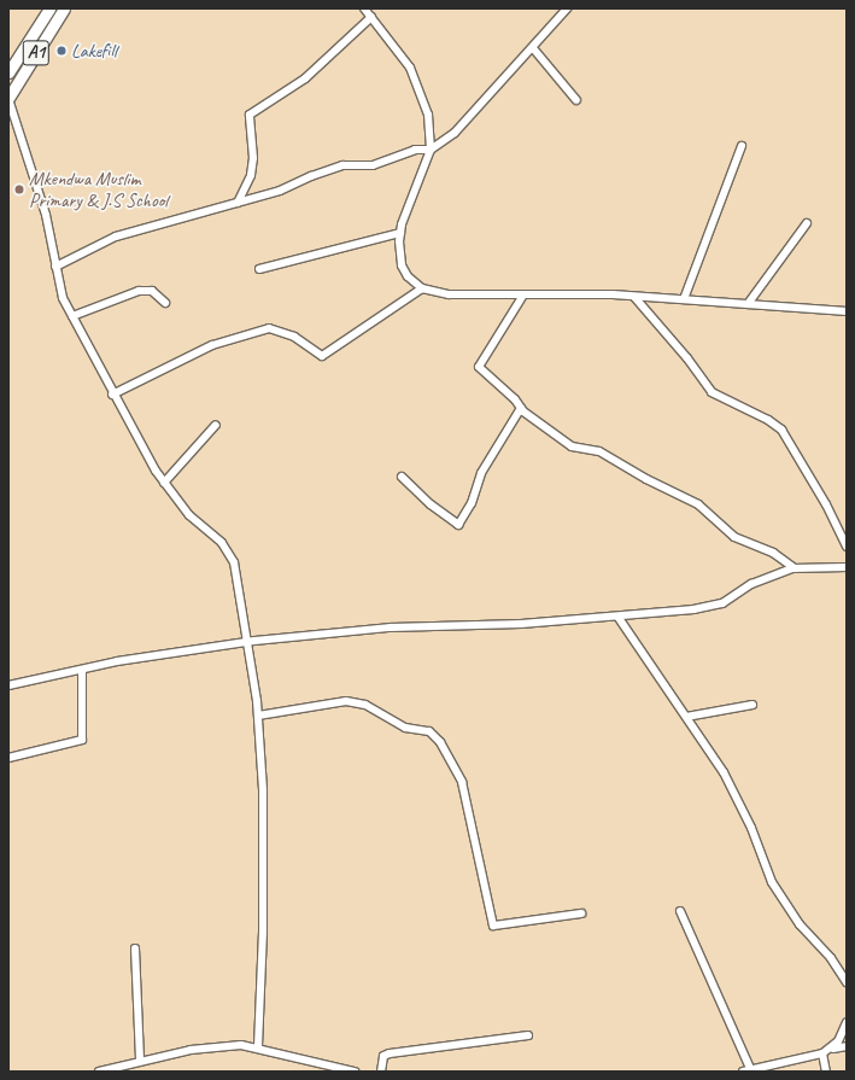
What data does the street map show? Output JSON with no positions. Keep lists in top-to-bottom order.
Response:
{
  "streets": {
    "highway": ["A1"]
  },
  "places": ["Lakefill", "Mkendwa Muslim Primary & J.S School"]
}
